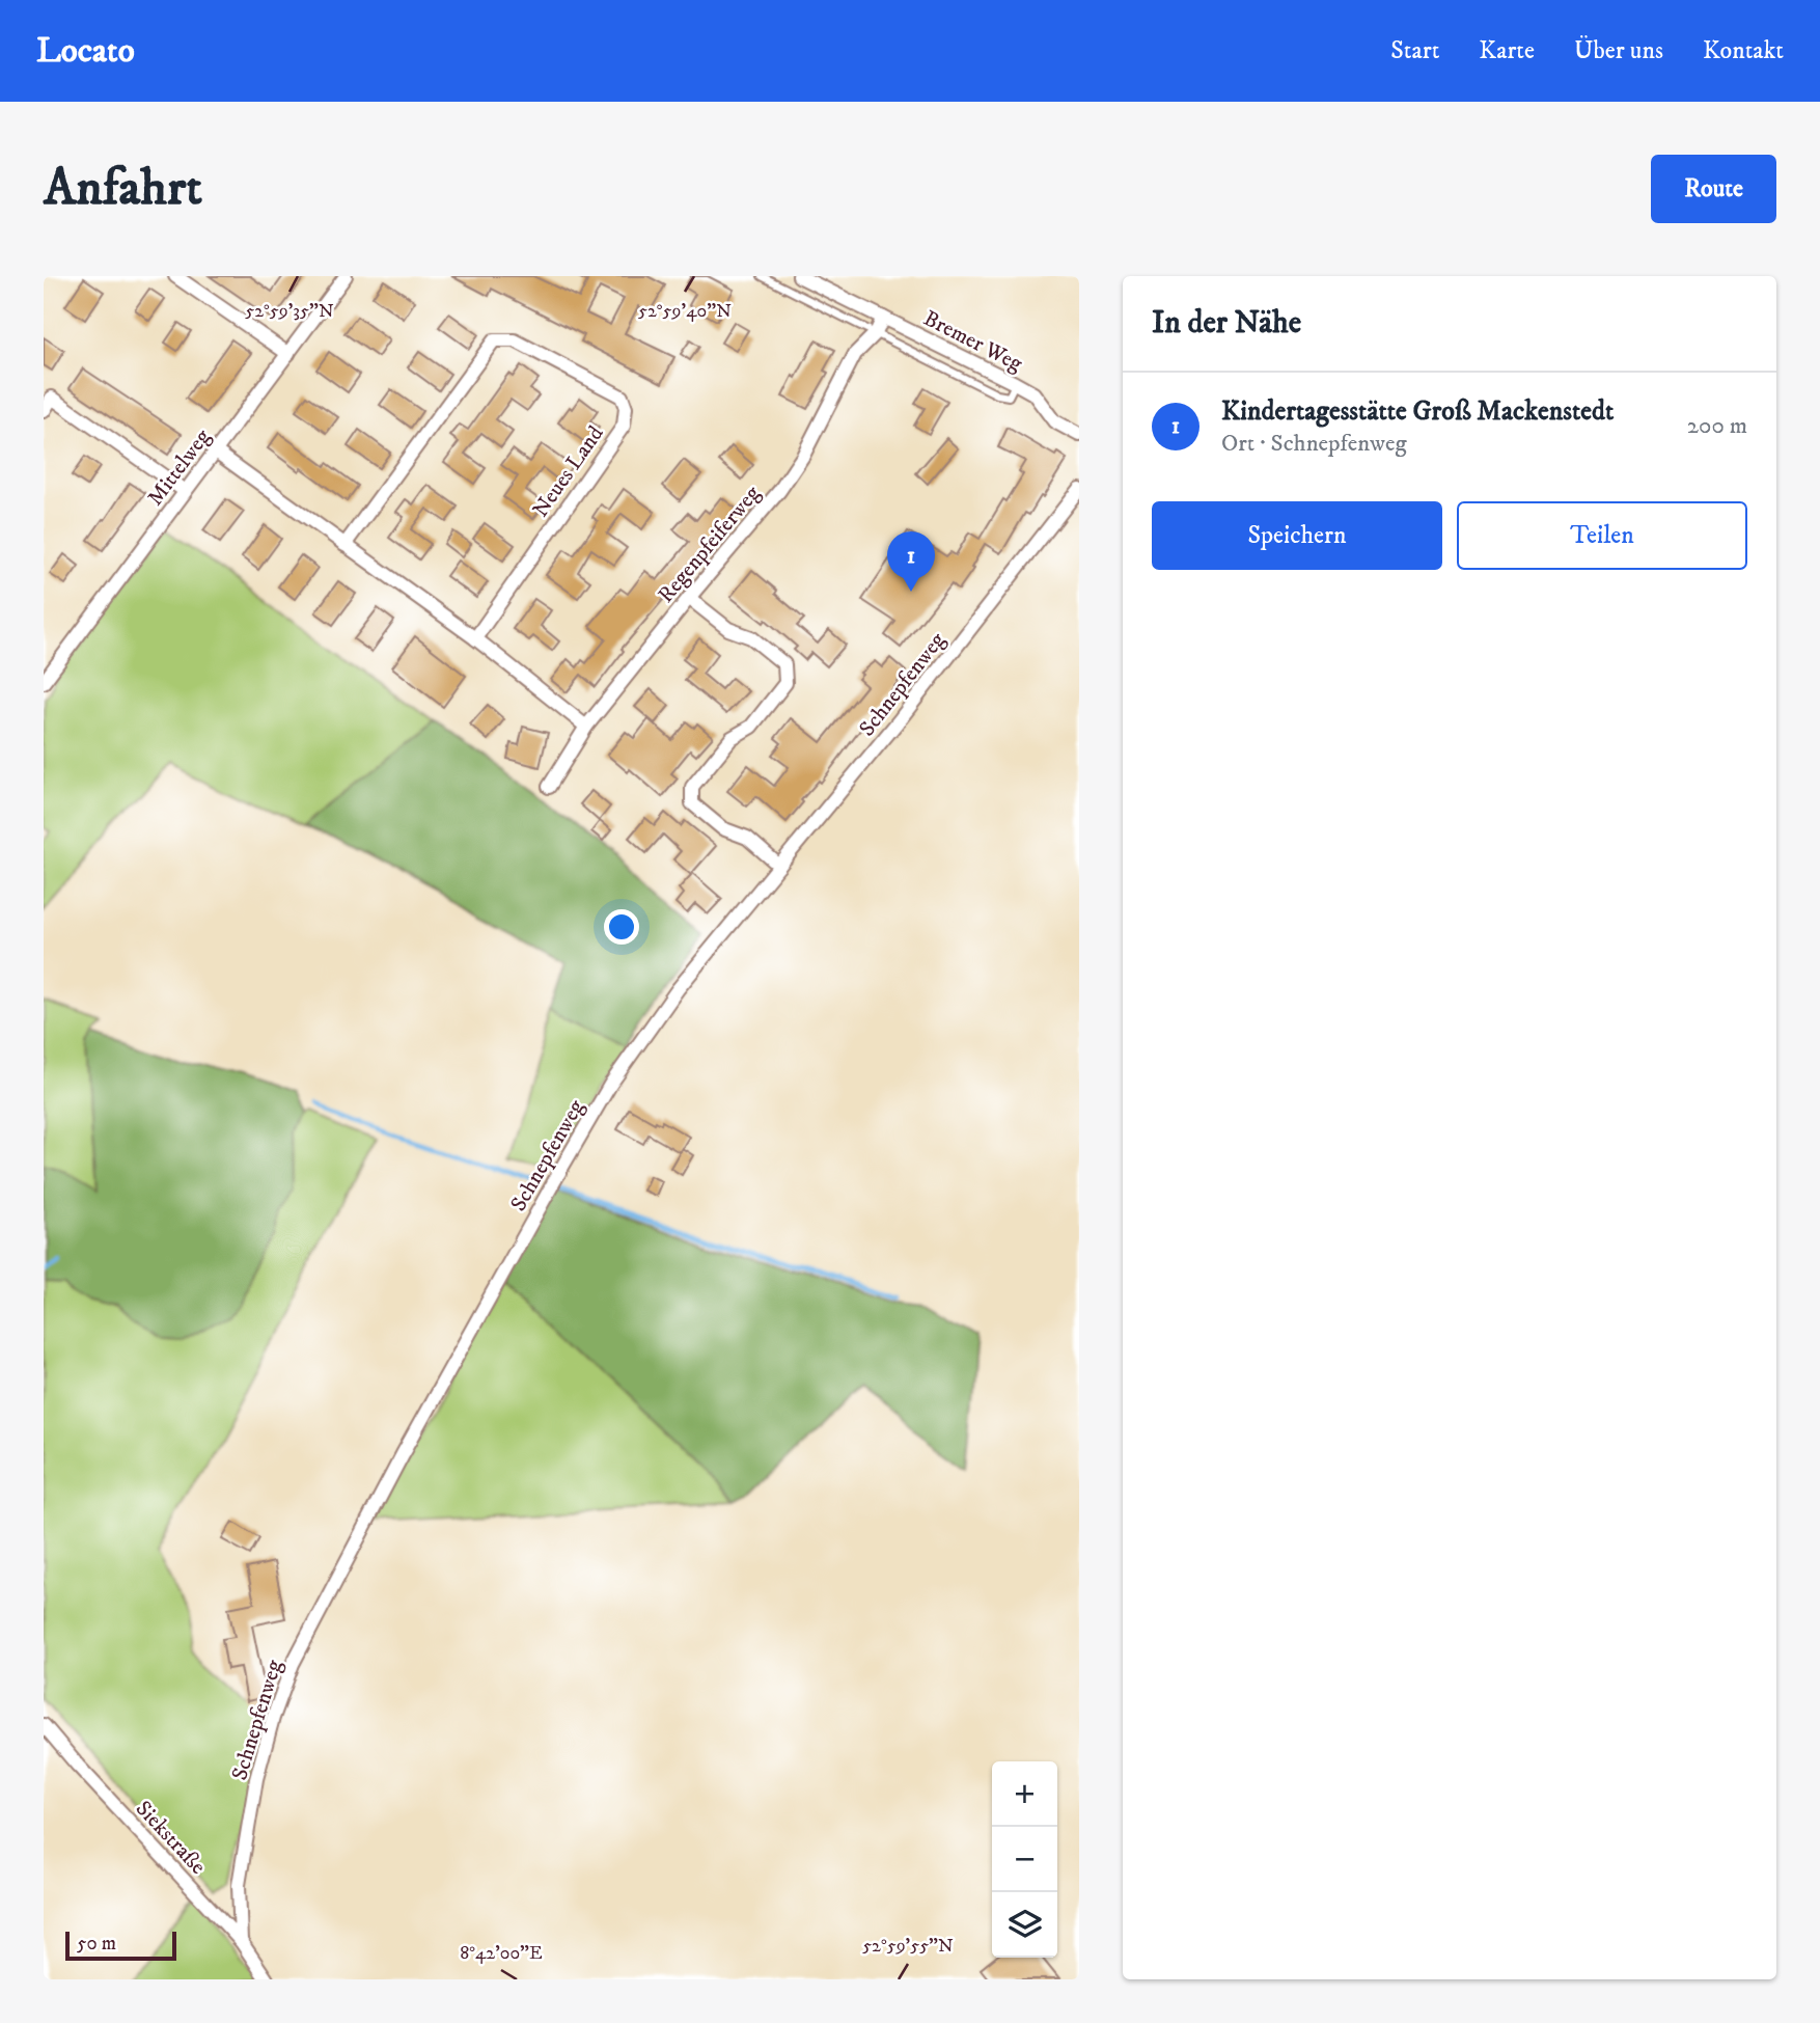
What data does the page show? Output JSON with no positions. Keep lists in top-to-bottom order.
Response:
{
  "streets": {
    "street": [
      "Bremer Weg",
      "Mittelweg",
      "Neues Land",
      "Regenpfeiferweg",
      "Schnepfenweg",
      "Siekstraße"
    ]
  },
  "crossings": [
    ["Bremer Weg", "Regenpfeiferweg"],
    ["Schnepfenweg", "Siekstraße"]
  ],
  "scale_bar": "50 m",
  "page": {
    "header": "Locato",
    "nav": [
      "Start",
      "Karte",
      "Über uns",
      "Kontakt"
    ],
    "buttons": [
      "Route",
      ["Speichern", "Teilen"]
    ],
    "title": "Anfahrt",
    "heading": "In der Nähe",
    "list": [
      {
        "mark": "1",
        "name": "Kindertagesstätte Groß Mackenstedt",
        "note": "Ort · Schnepfenweg",
        "value": "200 m"
      }
    ],
    "pins": "1",
    "map_buttons": ["+", "−"],
    "scale": "50 m"
  },
  "coordinates": [
    "52°59'35\"N",
    "52°59'40\"N",
    "52°59'55\"N",
    "8°42'00\"E"
  ]
}
